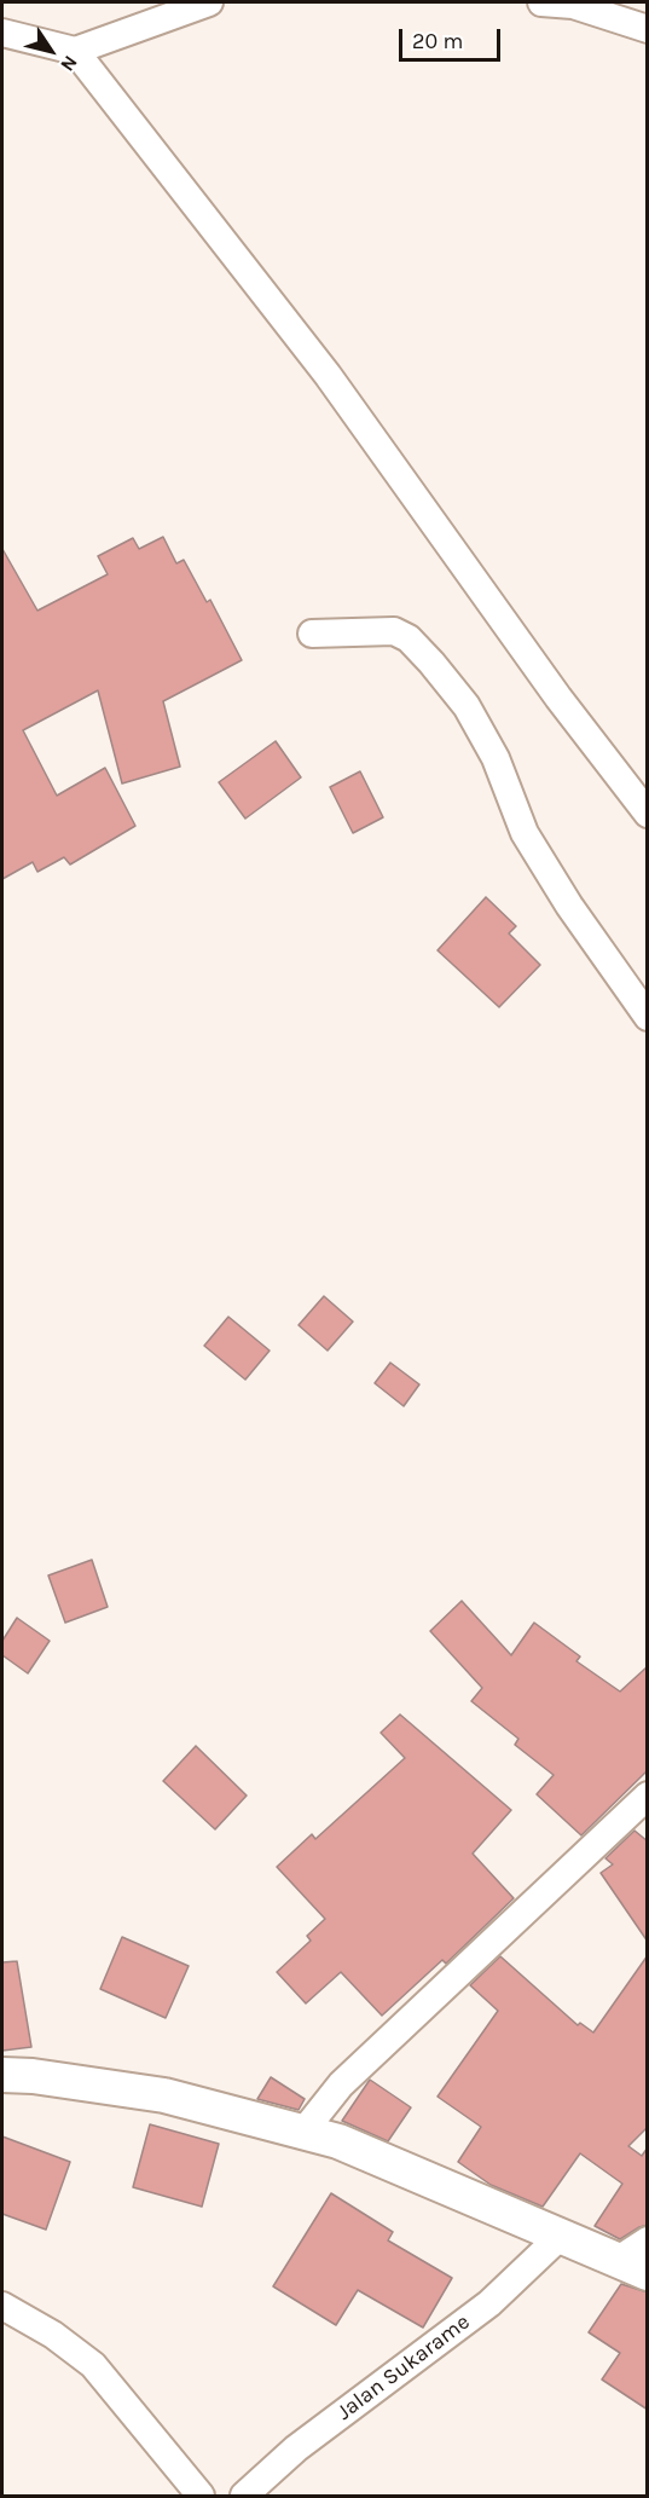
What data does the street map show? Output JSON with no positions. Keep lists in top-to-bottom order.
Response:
{
  "streets": {
    "street": ["Jalan Sukarame"]
  },
  "scale_bar": "20 m",
  "north": "bottom right"
}
